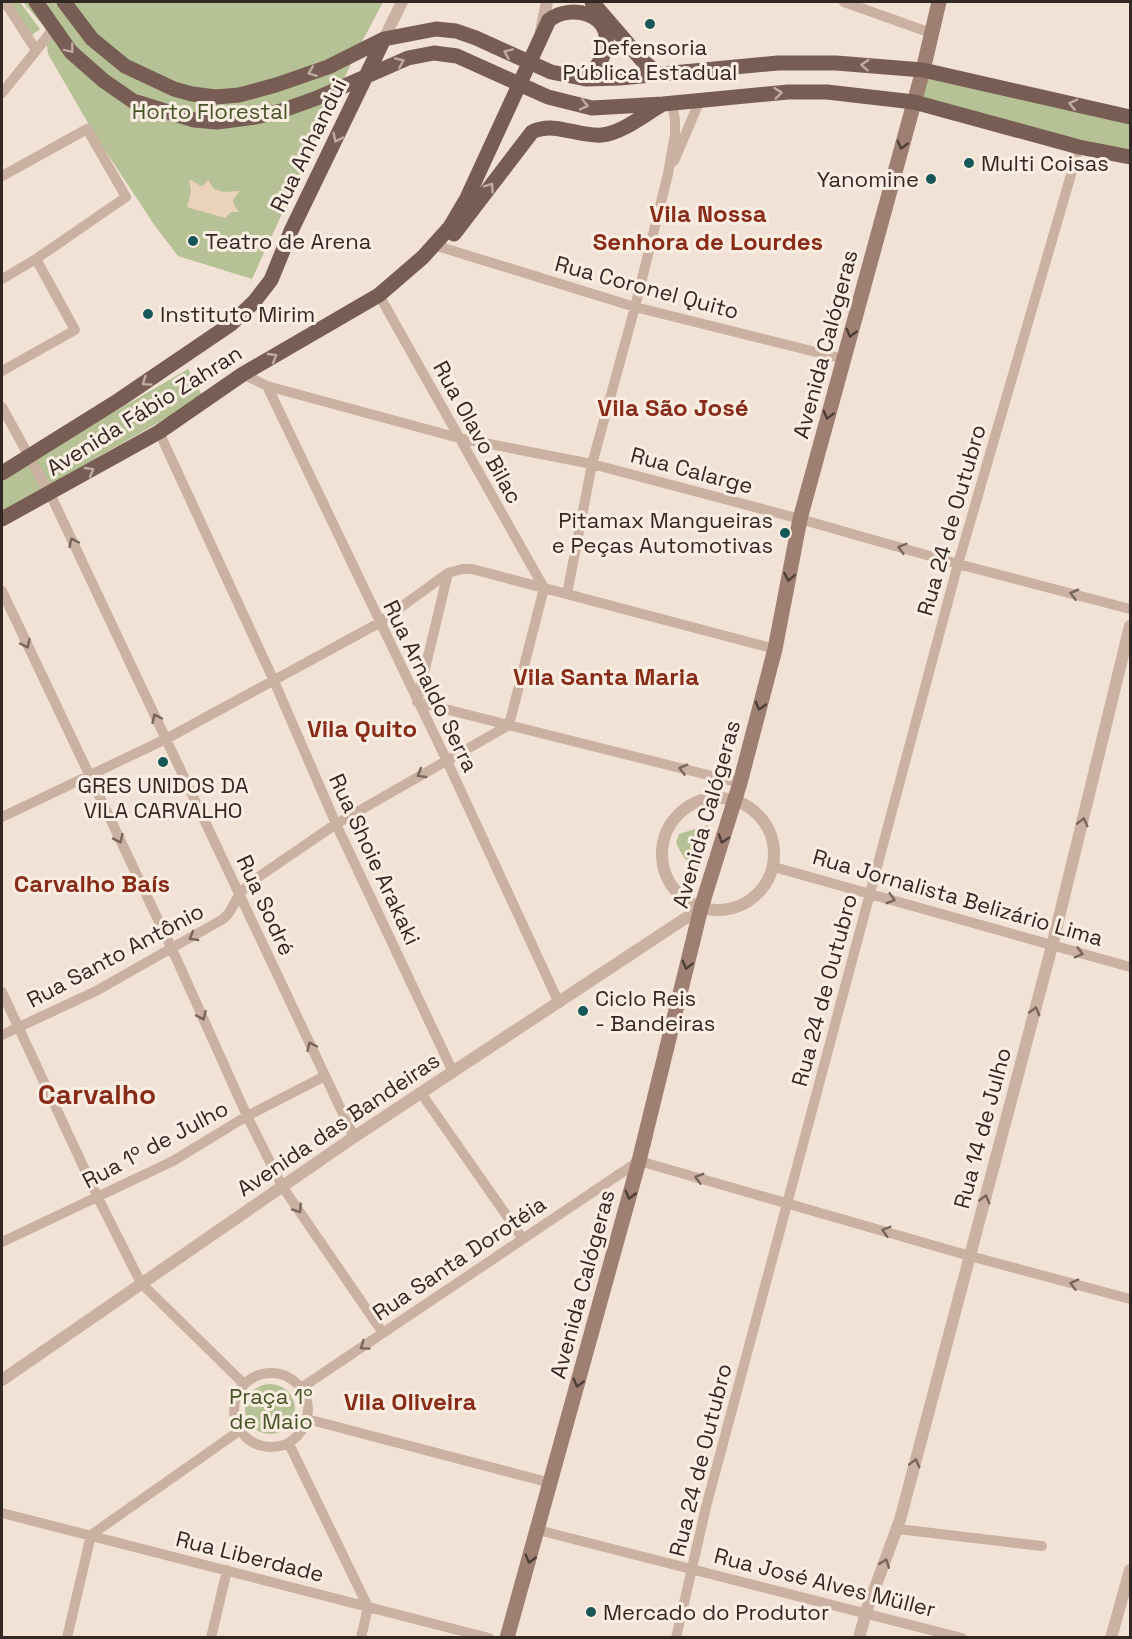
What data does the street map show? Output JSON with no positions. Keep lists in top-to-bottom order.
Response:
{
  "streets": {
    "main road": ["Rua Anhandui", "Avenida Calógeras", "Avenida Fábio Zahran"],
    "street": [
      "Rua Coronel Quito",
      "Rua Olavo Bilac",
      "Rua Calarge",
      "Rua 24 de Outubro",
      "Rua Arnaldo Serra",
      "Rua Shoie Arakaki",
      "Rua Jornalista Belizário Lima",
      "Rua Sodré",
      "Rua Santo Antônio",
      "Avenida das Bandeiras",
      "Rua 14 de Julho",
      "Rua 1º de Julho",
      "Rua Santa Dorotéia",
      "Rua Liberdade",
      "Rua José Alves Müller"
    ]
  },
  "crossings": [
    ["Rua Anhandui", "Avenida Fábio Zahran"],
    ["Rua Coronel Quito", "Avenida Calógeras"],
    ["Rua Coronel Quito", "Avenida Fábio Zahran"],
    ["Avenida Calógeras", "Rua Calarge"],
    ["Avenida Calógeras", "Avenida das Bandeiras"],
    ["Avenida Calógeras", "Rua Santa Dorotéia"],
    ["Avenida Calógeras", "Rua José Alves Müller"],
    ["Avenida Fábio Zahran", "Rua Olavo Bilac"],
    ["Avenida Fábio Zahran", "Rua Calarge"],
    ["Avenida Fábio Zahran", "Rua Shoie Arakaki"],
    ["Avenida Fábio Zahran", "Rua Sodré"],
    ["Rua Olavo Bilac", "Rua Calarge"],
    ["Rua Calarge", "Rua 24 de Outubro"],
    ["Rua Calarge", "Rua Arnaldo Serra"],
    ["Rua 24 de Outubro", "Rua Jornalista Belizário Lima"],
    ["Rua 24 de Outubro", "Rua José Alves Müller"],
    ["Rua Arnaldo Serra", "Rua Santo Antônio"],
    ["Rua Arnaldo Serra", "Avenida das Bandeiras"],
    ["Rua Shoie Arakaki", "Rua Santo Antônio"],
    ["Rua Shoie Arakaki", "Avenida das Bandeiras"],
    ["Rua Jornalista Belizário Lima", "Rua 14 de Julho"],
    ["Rua Sodré", "Rua Santo Antônio"],
    ["Rua Sodré", "Avenida das Bandeiras"],
    ["Rua Sodré", "Rua 1º de Julho"],
    ["Rua 14 de Julho", "Rua José Alves Müller"]
  ],
  "one_way": [
    "Rua Anhandui",
    "Avenida Calógeras",
    "Rua Calarge",
    "Rua Jornalista Belizário Lima",
    "Rua Santo Antônio",
    "Rua 14 de Julho"
  ],
  "districts": [
    "Vila Nossa Senhora de Lourdes",
    "Vila São José",
    "Vila Santa Maria",
    "Vila Quito",
    "Carvalho Baís",
    "Carvalho",
    "Vila Oliveira"
  ],
  "parks": ["Horto Florestal", "Praça 1º de Maio"],
  "places": [
    "Defensoria Pública Estadual",
    "Multi Coisas",
    "Yanomine",
    "Teatro de Arena",
    "Instituto Mirim",
    "Pitamax Mangueiras e Peças Automotivas",
    "GRES UNIDOS DA VILA CARVALHO",
    "Ciclo Reis - Bandeiras",
    "Mercado do Produtor"
  ]
}
